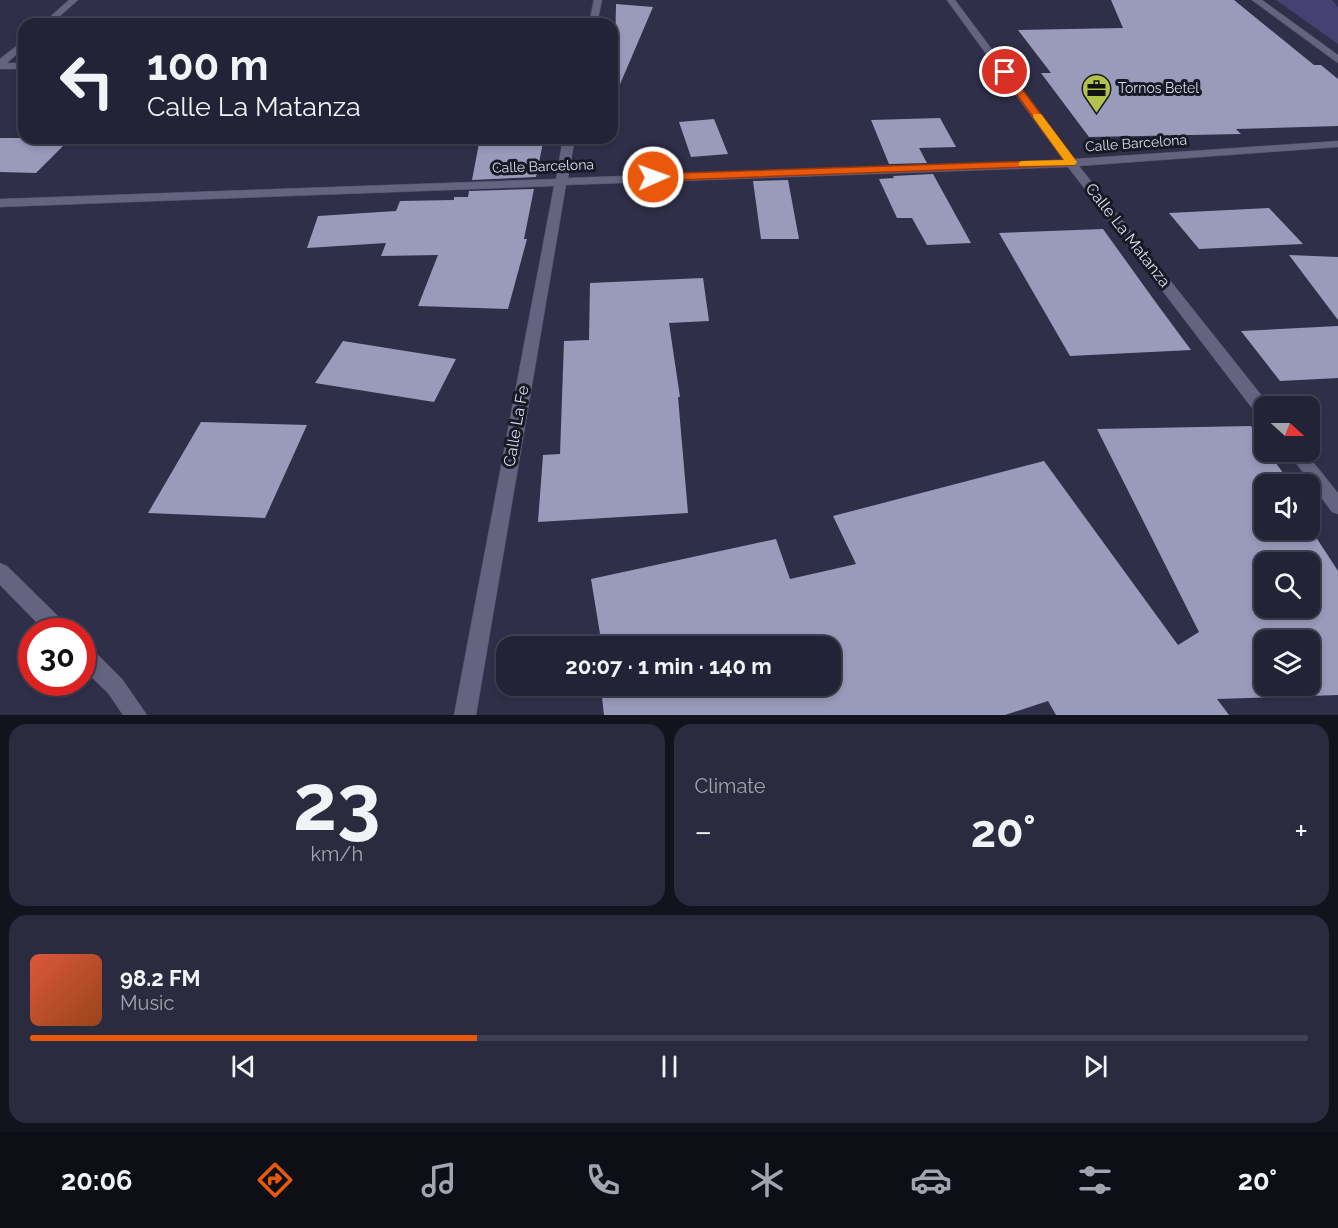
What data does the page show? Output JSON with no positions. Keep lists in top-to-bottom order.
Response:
{
  "streets": {
    "street": ["Calle Barcelona", "Calle La Matanza", "Calle La Fe"]
  },
  "crossings": [
    ["Calle Barcelona", "Calle La Matanza"],
    ["Calle Barcelona", "Calle La Fe"]
  ],
  "places": {
    "office": ["Tornos Betel"]
  },
  "north": "right",
  "page": {
    "turn": ["100 m", "Calle La Matanza"],
    "limit": "30",
    "trip": "20:07 · 1 min · 140 m",
    "tile": [
      ["23", "km/h"],
      "Climate"
    ],
    "heat": ["−", "20°", "+"],
    "song": ["98.2 FM", "Music"],
    "tabs": ["20:06", "20°"]
  }
}
